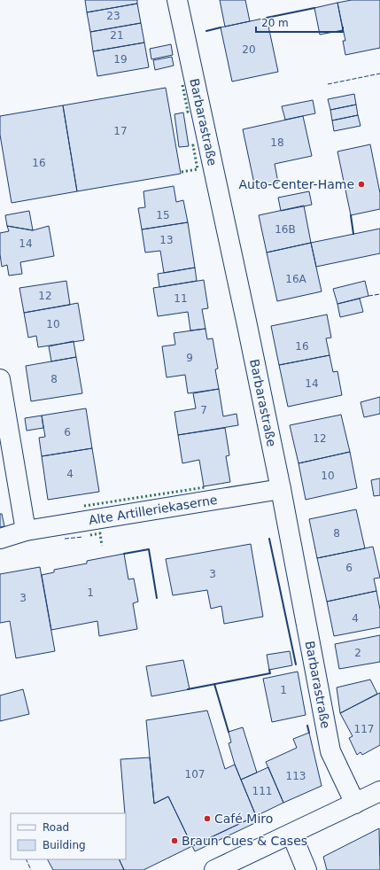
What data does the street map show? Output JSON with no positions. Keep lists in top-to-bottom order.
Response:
{
  "streets": {
    "street": ["Barbarastraße", "Alte Artilleriekaserne"]
  },
  "crossings": [
    ["Barbarastraße", "Alte Artilleriekaserne"]
  ],
  "places": ["Auto-Center-Hame", "Café Miro", "Braun Cues & Cases"],
  "house_numbers": [
    "23",
    "21",
    "20",
    "19",
    "17",
    "18",
    "16",
    "15",
    "16B",
    "13",
    "14",
    "16A",
    "12",
    "11",
    "10",
    "16",
    "9",
    "8",
    "14",
    "7",
    "6",
    "12",
    "4",
    "10",
    "8",
    "6",
    "3",
    "1",
    "3",
    "4",
    "2",
    "1",
    "117",
    "107",
    "113",
    "111"
  ],
  "legend": ["Road", "Building"],
  "scale_bar": "20 m"
}
